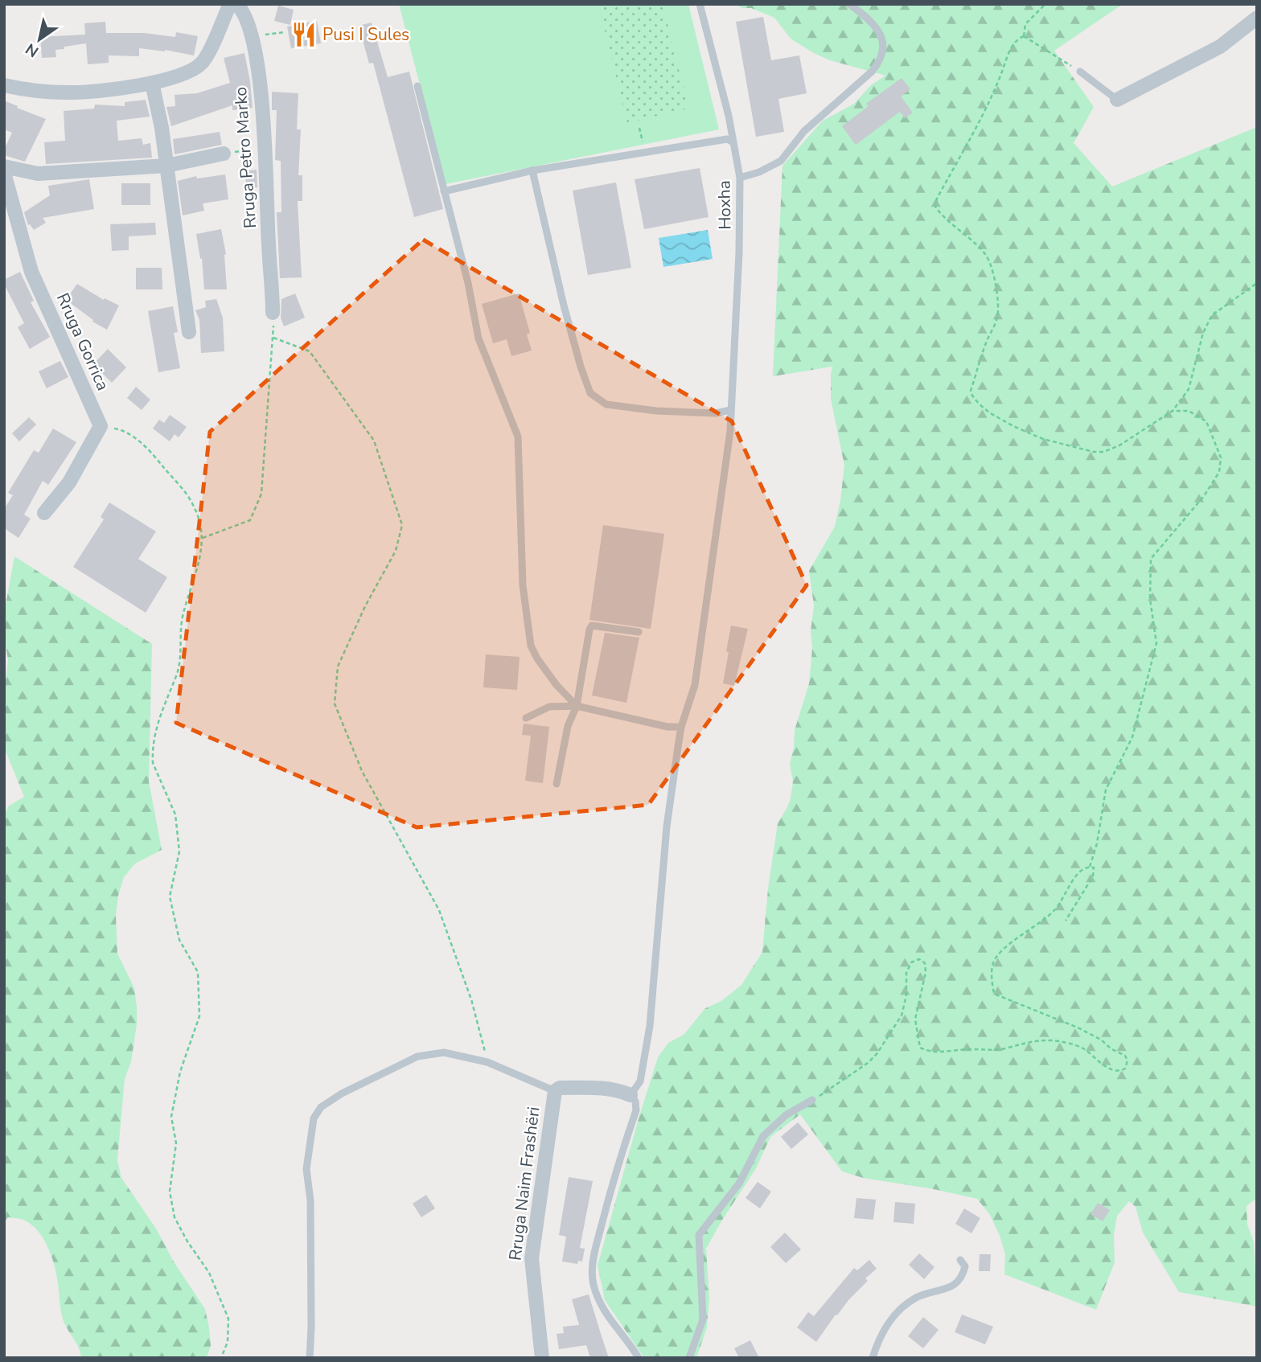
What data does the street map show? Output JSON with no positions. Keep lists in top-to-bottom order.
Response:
{
  "streets": {
    "street": ["Rruga Petro Marko", "Rruga Gorrica", "Rruga Naim Frashëri"],
    "lane": ["Hoxha"]
  },
  "crossings": [
    ["Hoxha", "Rruga Naim Frashëri"]
  ],
  "places": {
    "restaurant": ["Pusi I Sules"]
  },
  "north": "bottom left"
}
